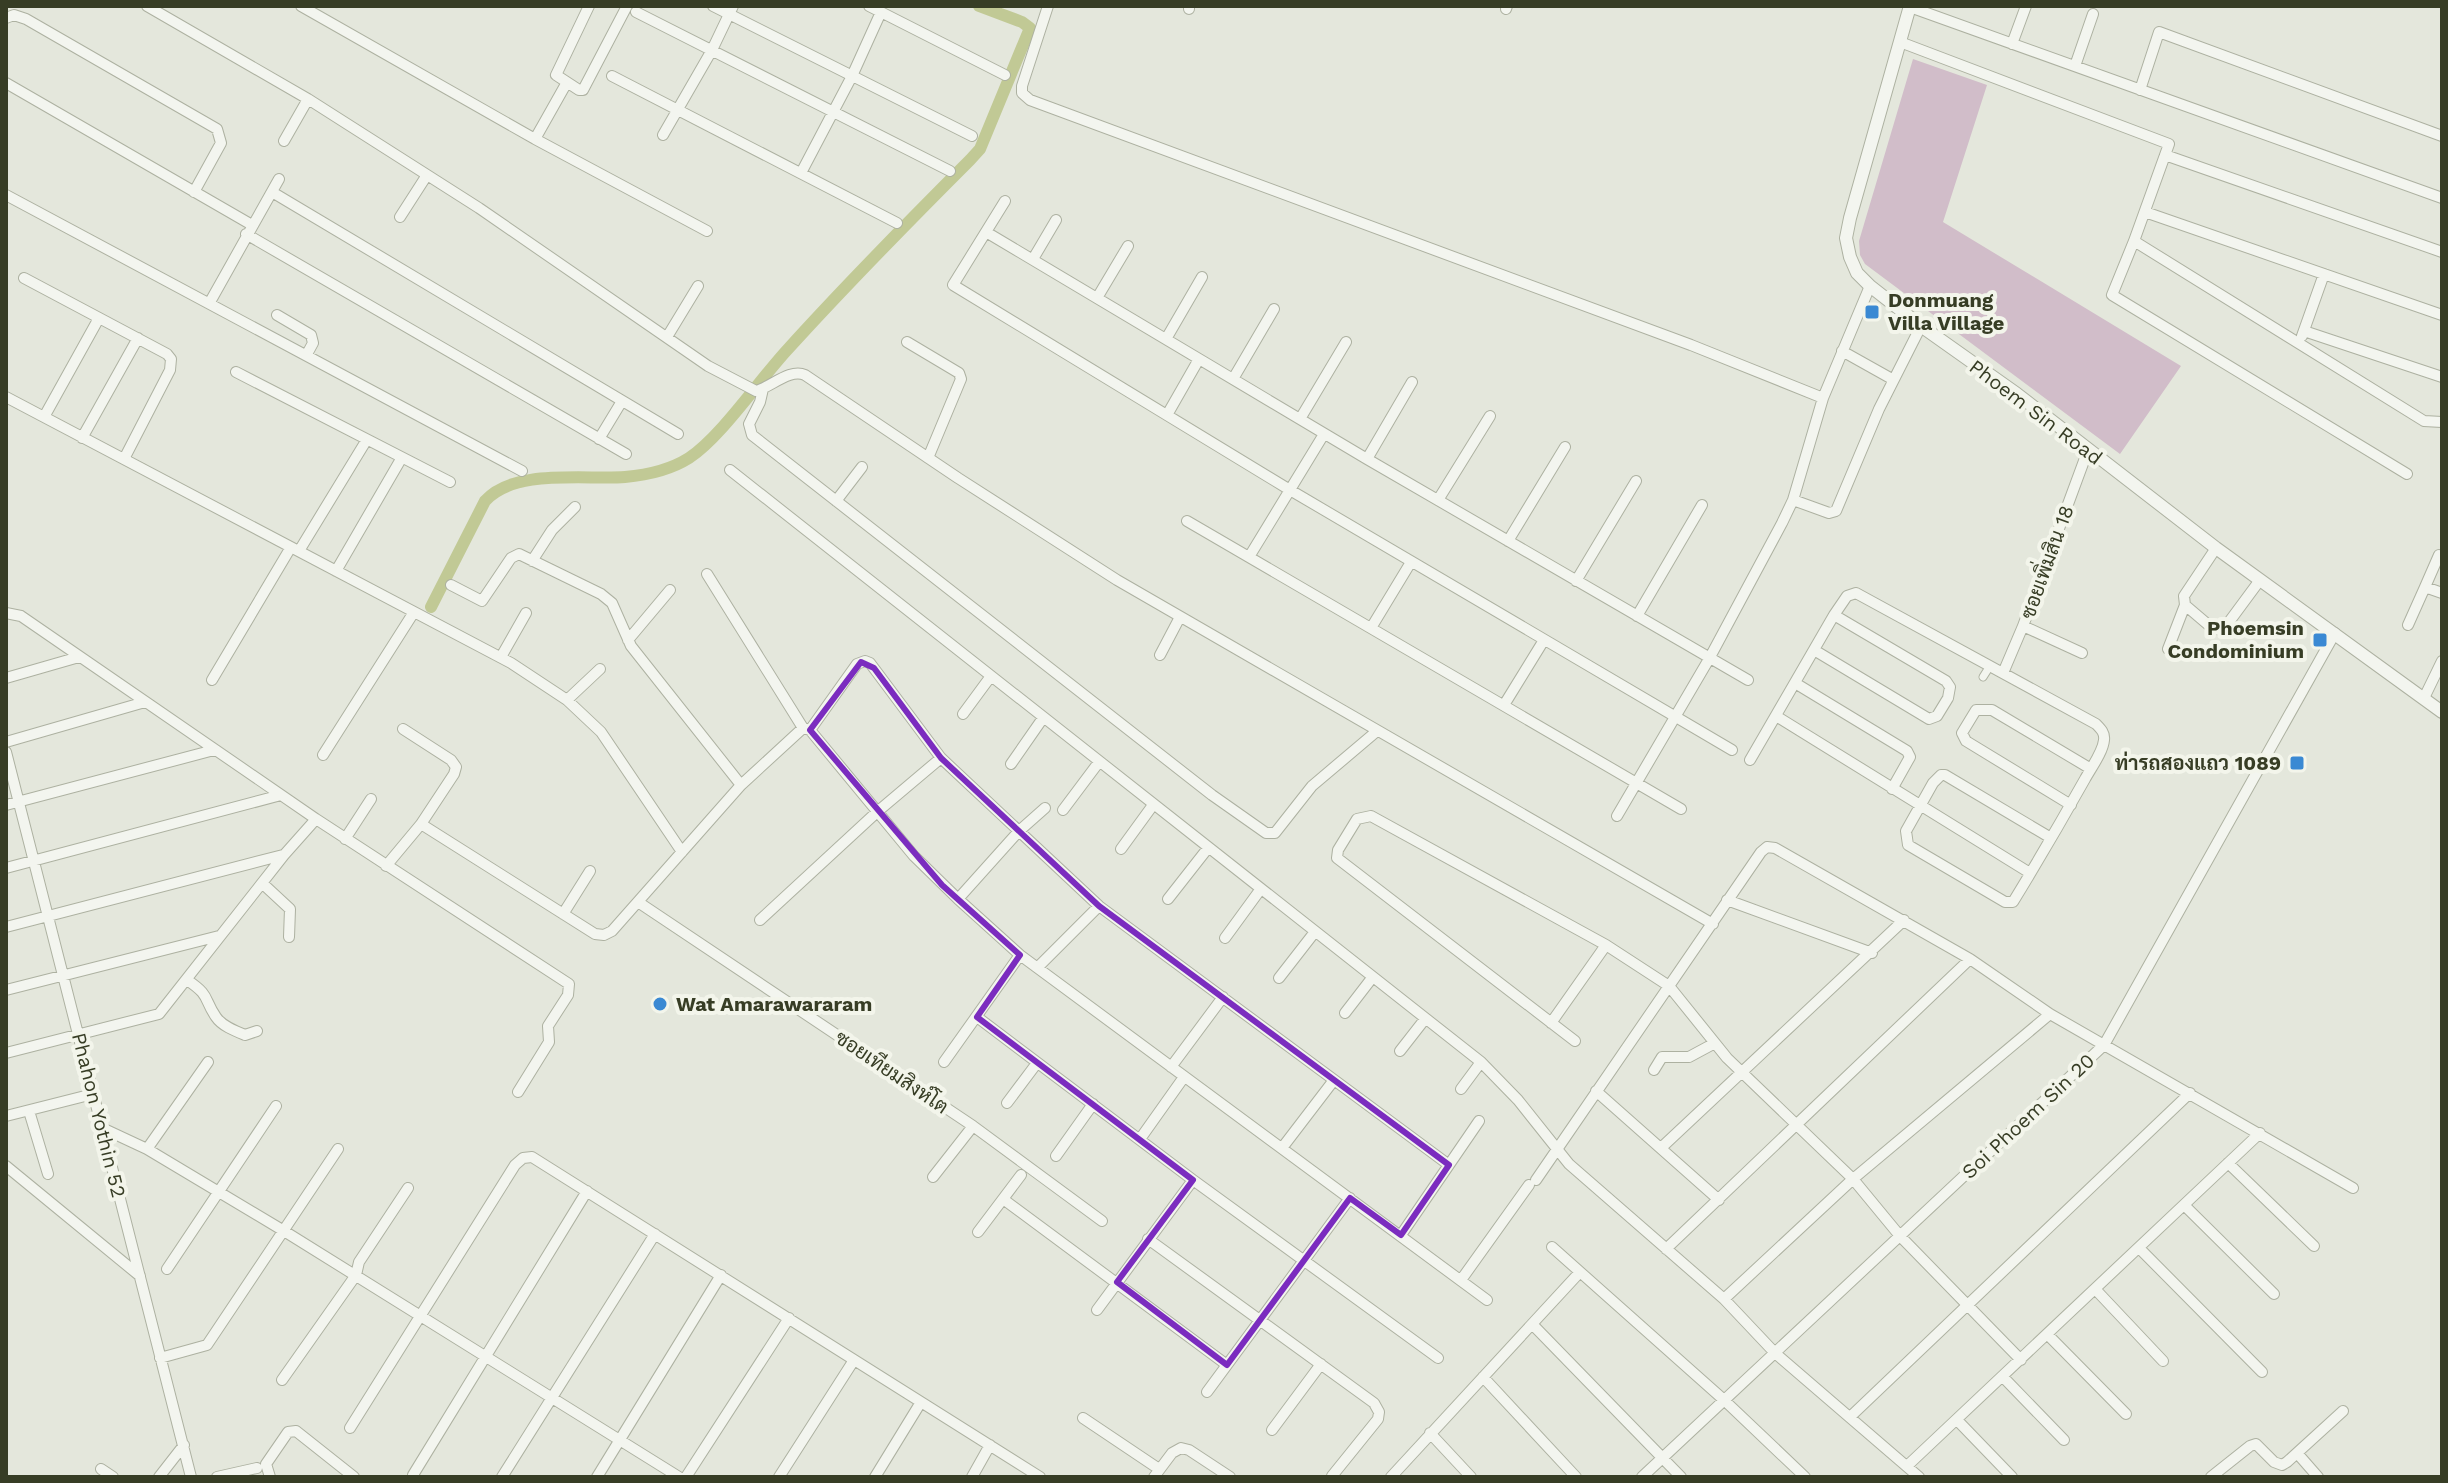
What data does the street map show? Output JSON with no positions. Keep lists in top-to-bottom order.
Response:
{
  "streets": {
    "street": [
      "Phoem Sin Road",
      "ซอยเพิ่มสิน 18",
      "ซอยเทียมสิงห์โต",
      "Phahon Yothin 52",
      "Soi Phoem Sin 20"
    ]
  },
  "crossings": [
    ["Phoem Sin Road", "ซอยเพิ่มสิน 18"],
    ["Phoem Sin Road", "Soi Phoem Sin 20"]
  ],
  "places": {
    "transit": ["Donmuang Villa Village", "Phoemsin Condominium", "ท่ารถสองแถว 1089"],
    "other": ["Wat Amarawararam"]
  }
}
